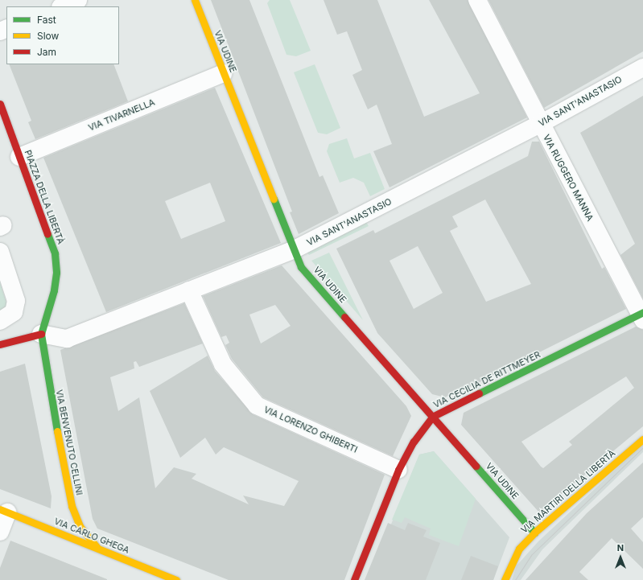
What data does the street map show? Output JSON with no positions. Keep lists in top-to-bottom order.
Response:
{
  "streets": {
    "main road": [
      "VIA UDINE",
      "PIAZZA DELLA LIBERTÀ",
      "VIA CECILIA DE RITTMEYER",
      "VIA BENVENUTO CELLINI",
      "VIA MARTIRI DELLA LIBERTÀ",
      "VIA CARLO GHEGA"
    ],
    "street": [
      "VIA SANT'ANASTASIO",
      "VIA TIVARNELLA",
      "VIA RUGGERO MANNA",
      "VIA LORENZO GHIBERTI"
    ]
  },
  "crossings": [
    ["VIA UDINE", "VIA SANT'ANASTASIO"],
    ["VIA UDINE", "VIA TIVARNELLA"],
    ["VIA UDINE", "VIA CECILIA DE RITTMEYER"],
    ["VIA UDINE", "VIA MARTIRI DELLA LIBERTÀ"],
    ["VIA SANT'ANASTASIO", "VIA RUGGERO MANNA"],
    ["VIA SANT'ANASTASIO", "PIAZZA DELLA LIBERTÀ"],
    ["VIA SANT'ANASTASIO", "VIA LORENZO GHIBERTI"],
    ["VIA SANT'ANASTASIO", "VIA BENVENUTO CELLINI"],
    ["VIA TIVARNELLA", "PIAZZA DELLA LIBERTÀ"],
    ["VIA RUGGERO MANNA", "VIA CECILIA DE RITTMEYER"],
    ["PIAZZA DELLA LIBERTÀ", "VIA BENVENUTO CELLINI"],
    ["VIA CECILIA DE RITTMEYER", "VIA LORENZO GHIBERTI"],
    ["VIA BENVENUTO CELLINI", "VIA CARLO GHEGA"]
  ],
  "legend": ["Fast", "Slow", "Jam"],
  "north": "top"
}
